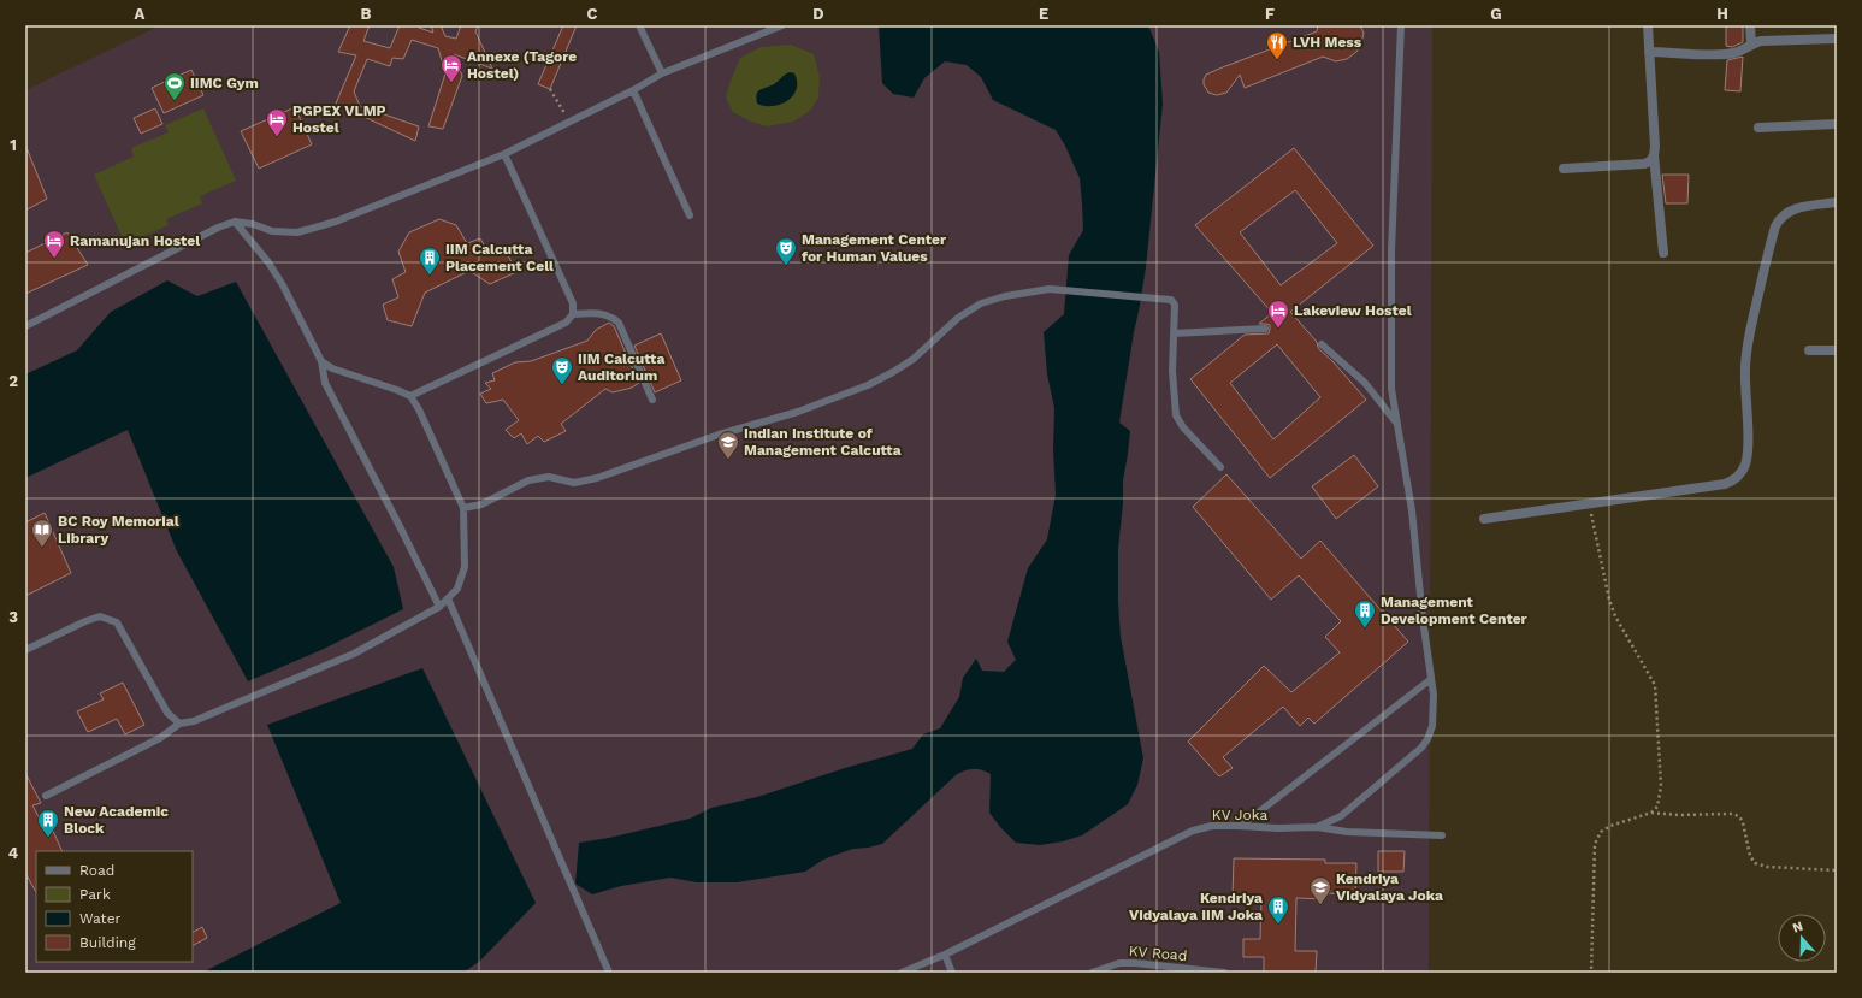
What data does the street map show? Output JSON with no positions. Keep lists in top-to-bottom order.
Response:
{
  "streets": {
    "lane": ["KV Joka", "KV Road"]
  },
  "places": {
    "restaurant": ["LVH Mess"],
    "hotel": [
      "Annexe (Tagore Hostel)",
      "PGPEX VLMP Hostel",
      "Ramanujan Hostel",
      "Lakeview Hostel"
    ],
    "sports": ["IIMC Gym"],
    "theatre": ["Management Center for Human Values", "IIM Calcutta Auditorium"],
    "building": [
      "IIM Calcutta Placement Cell",
      "Management Development Center",
      "New Academic Block",
      "Kendriya Vidyalaya IIM Joka"
    ],
    "school or university": ["Indian Institute of Management Calcutta", "Kendriya Vidyalaya Joka"],
    "library": ["BC Roy Memorial Library"]
  },
  "legend": [
    "Road",
    "Park",
    "Water",
    "Building"
  ],
  "north": "top",
  "grid": {
    "columns": [
      "A",
      "B",
      "C",
      "D",
      "E",
      "F",
      "G",
      "H"
    ],
    "rows": [
      "1",
      "2",
      "3",
      "4"
    ]
  }
}
